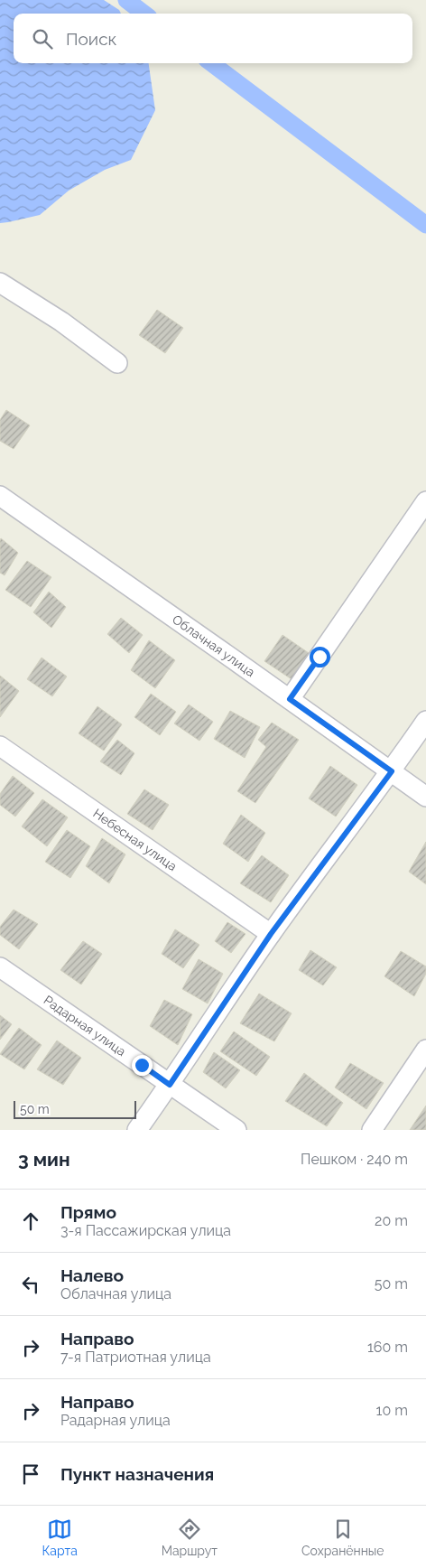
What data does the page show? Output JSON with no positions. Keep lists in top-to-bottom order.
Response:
{
  "streets": {
    "street": ["Облачная улица", "Небесная улица", "Радарная улица"]
  },
  "scale_bar": "50 m",
  "page": {
    "search": "Поиск",
    "scale": "50 m",
    "heading": ["3 мин", "Пешком · 240 m"],
    "list": [
      ["Прямо", "3-я Пассажирская улица", "20 m"],
      ["Налево", "Облачная улица", "50 m"],
      ["Направо", "7-я Патриотная улица", "160 m"],
      ["Направо", "Радарная улица", "10 m"],
      "Пункт назначения"
    ],
    "nav": ["Карта", "Маршрут", "Сохранённые"]
  }
}
